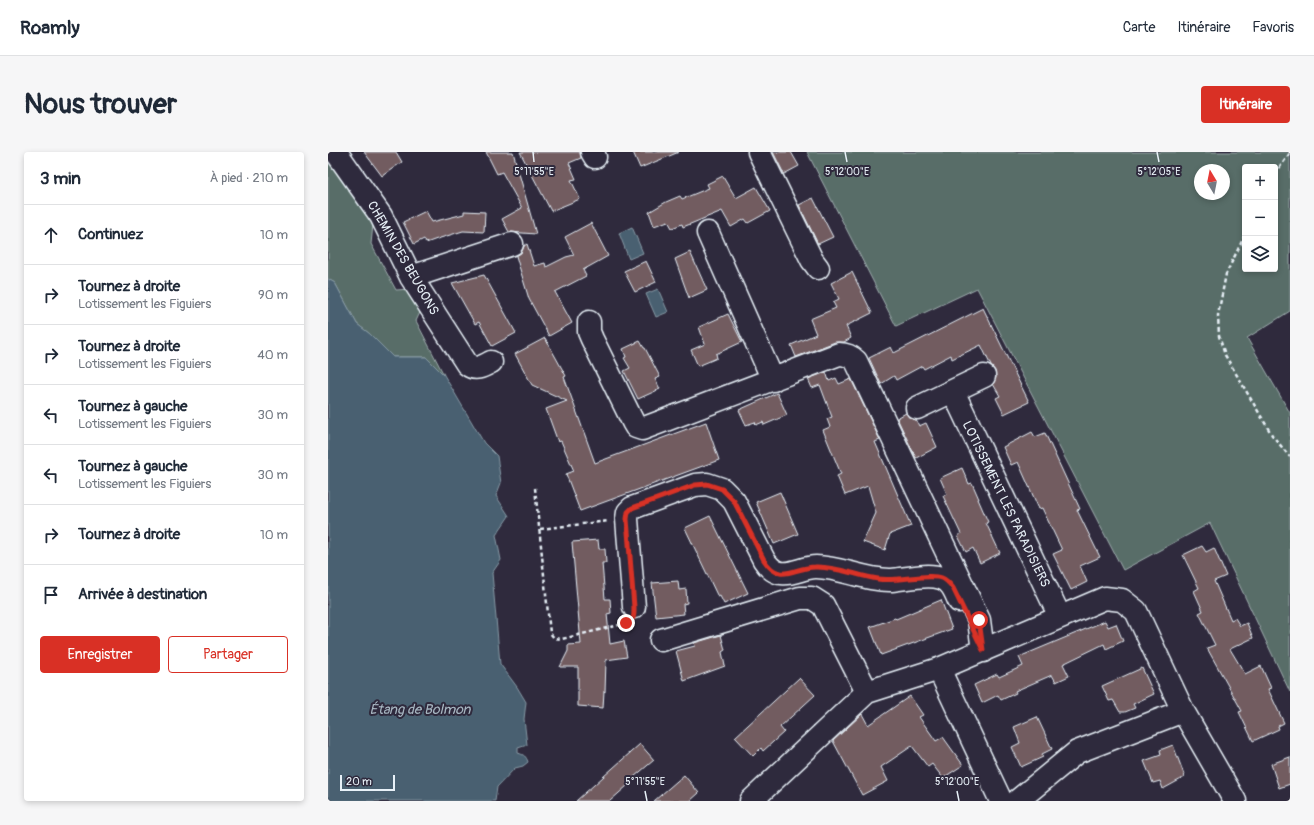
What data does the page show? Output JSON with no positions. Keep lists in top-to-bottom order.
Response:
{
  "streets": {
    "street": ["CHEMIN DES BEUGONS", "LOTISSEMENT LES PARADISIERS"]
  },
  "water": ["Étang de Bolmon"],
  "scale_bar": "20 m",
  "north": "top",
  "page": {
    "header": "Roamly",
    "nav": ["Carte", "Itinéraire", "Favoris"],
    "buttons": [
      "Itinéraire",
      ["Enregistrer", "Partager"]
    ],
    "title": "Nous trouver",
    "heading": ["3 min", "À pied · 210 m"],
    "map_buttons": ["+", "−"],
    "list": [
      ["Continuez", "10 m"],
      ["Tournez à droite", "Lotissement les Figuiers", "90 m"],
      ["Tournez à droite", "Lotissement les Figuiers", "40 m"],
      ["Tournez à gauche", "Lotissement les Figuiers", "30 m"],
      ["Tournez à gauche", "Lotissement les Figuiers", "30 m"],
      ["Tournez à droite", "10 m"],
      "Arrivée à destination"
    ],
    "scale": "20 m"
  },
  "coordinates": ["5°11'55\"E", "5°12'00\"E", "5°12'05\"E"]
}
